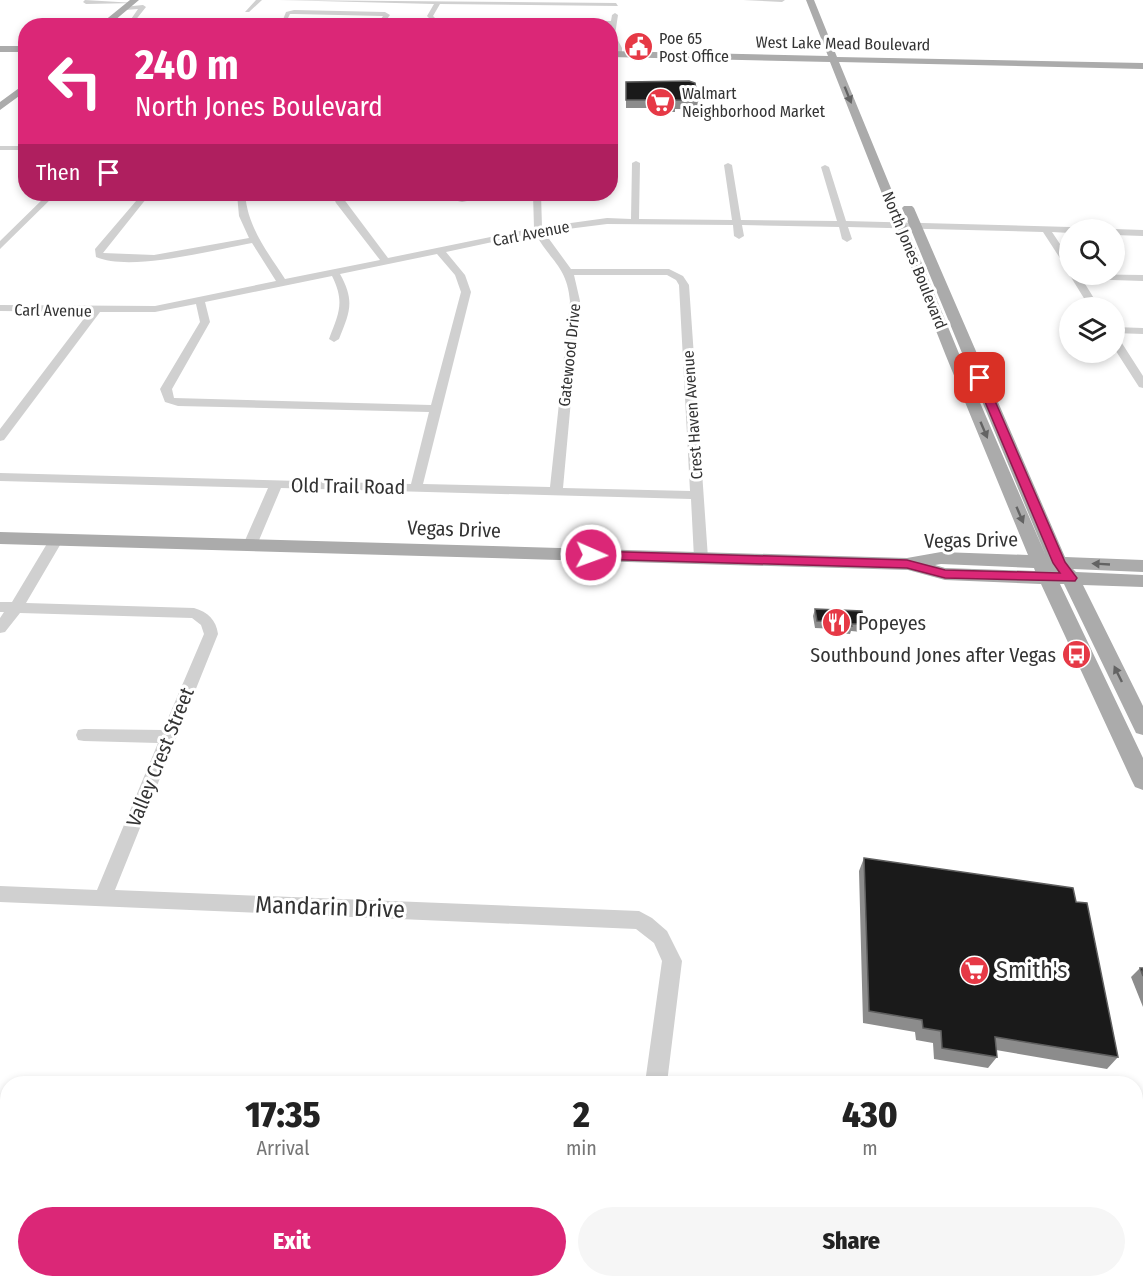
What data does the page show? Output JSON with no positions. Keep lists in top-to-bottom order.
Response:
{
  "streets": {
    "main road": ["West Lake Mead Boulevard", "North Jones Boulevard", "Vegas Drive"],
    "street": [
      "Carl Avenue",
      "Gatewood Drive",
      "Crest Haven Avenue",
      "Old Trail Road",
      "Valley Crest Street",
      "Mandarin Drive"
    ]
  },
  "crossings": [
    ["West Lake Mead Boulevard", "North Jones Boulevard"],
    ["Carl Avenue", "North Jones Boulevard"],
    ["Carl Avenue", "Gatewood Drive"],
    ["North Jones Boulevard", "Vegas Drive"],
    ["Gatewood Drive", "Crest Haven Avenue"],
    ["Gatewood Drive", "Old Trail Road"],
    ["Crest Haven Avenue", "Old Trail Road"],
    ["Crest Haven Avenue", "Vegas Drive"],
    ["Valley Crest Street", "Mandarin Drive"]
  ],
  "places": {
    "public building": ["Poe 65 Post Office"],
    "supermarket": ["Walmart Neighborhood Market", "Smith's"],
    "restaurant": ["Popeyes"],
    "bus stop": ["Southbound Jones after Vegas"]
  },
  "page": {
    "turn": ["240 m", "North Jones Boulevard"],
    "then": "Then",
    "eta": [
      "17:35",
      "Arrival",
      "2",
      "min",
      "430",
      "m"
    ],
    "buttons": ["Exit", "Share"]
  }
}
